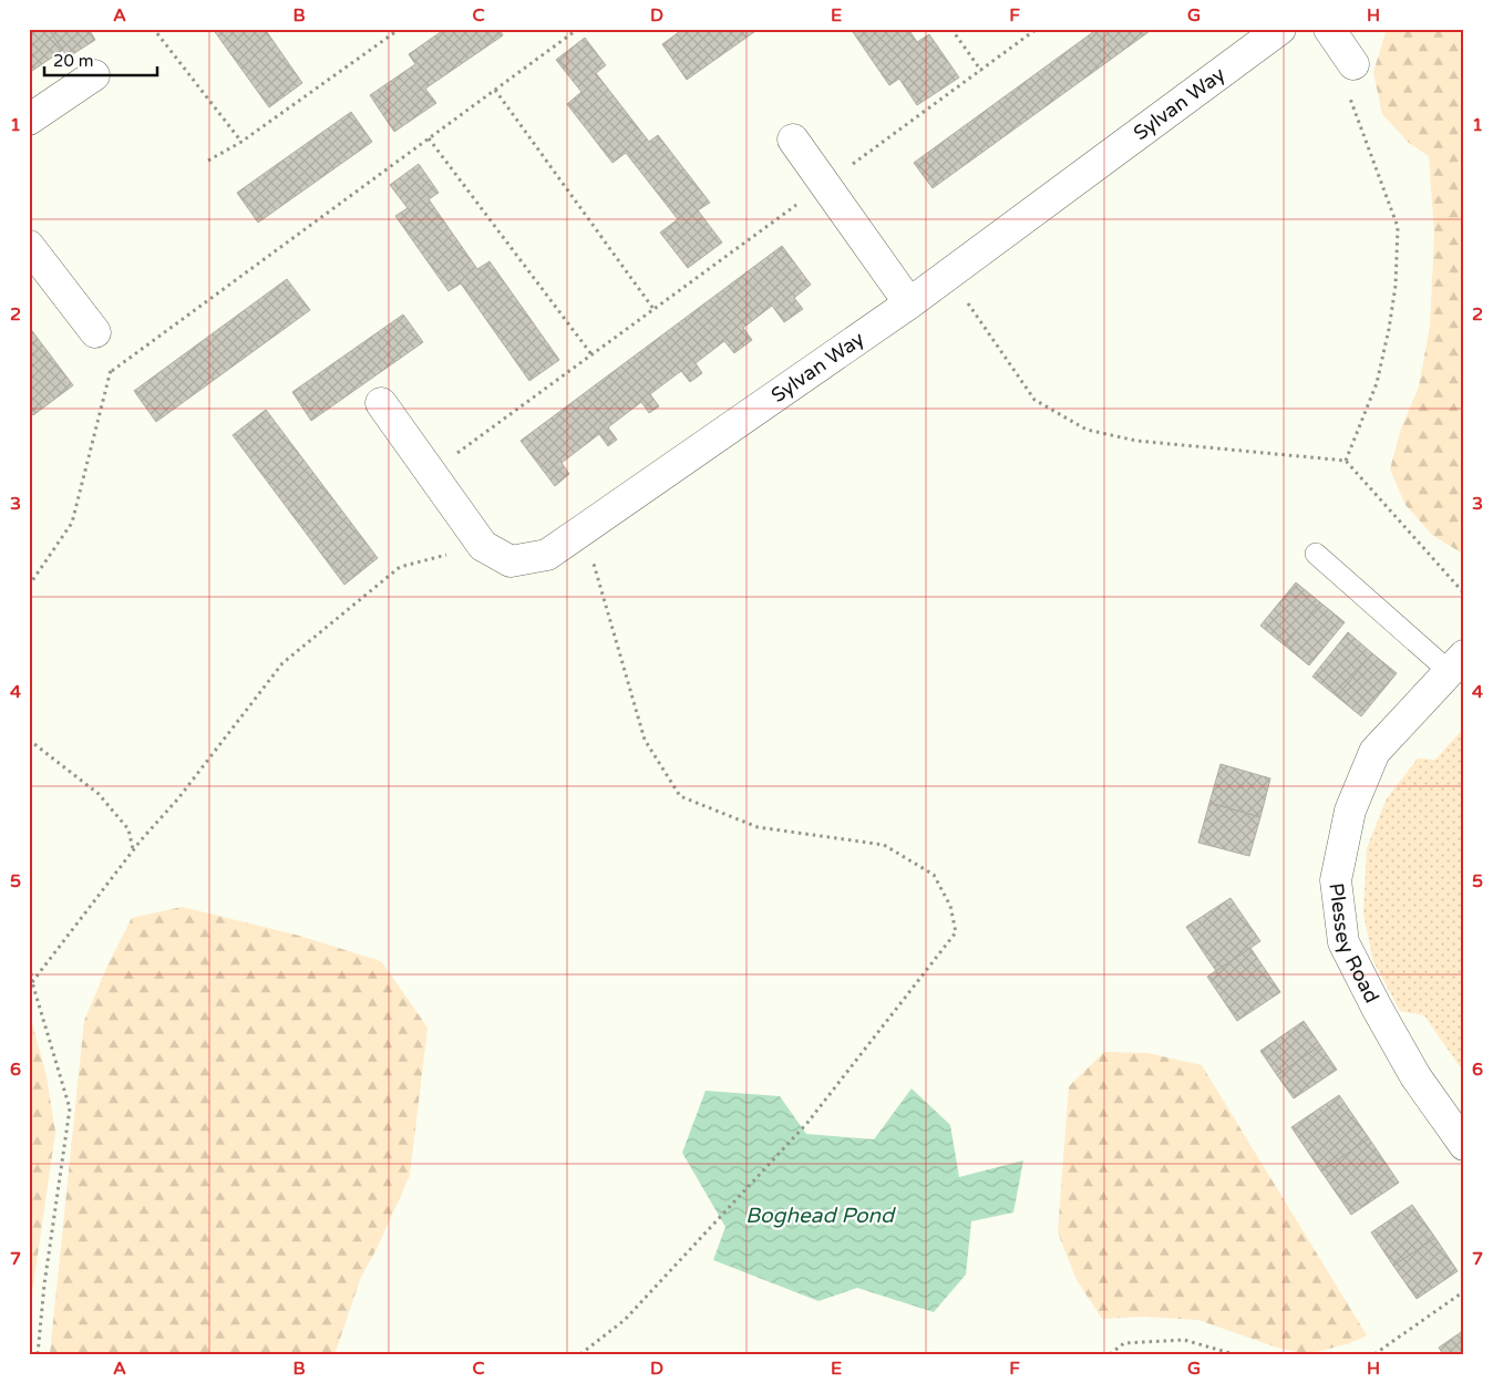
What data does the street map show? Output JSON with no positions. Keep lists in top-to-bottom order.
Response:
{
  "streets": {
    "street": ["Sylvan Way", "Plessey Road"]
  },
  "water": ["Boghead Pond"],
  "scale_bar": "20 m",
  "grid": {
    "columns": [
      "A",
      "B",
      "C",
      "D",
      "E",
      "F",
      "G",
      "H"
    ],
    "rows": [
      "1",
      "2",
      "3",
      "4",
      "5",
      "6",
      "7"
    ]
  }
}
